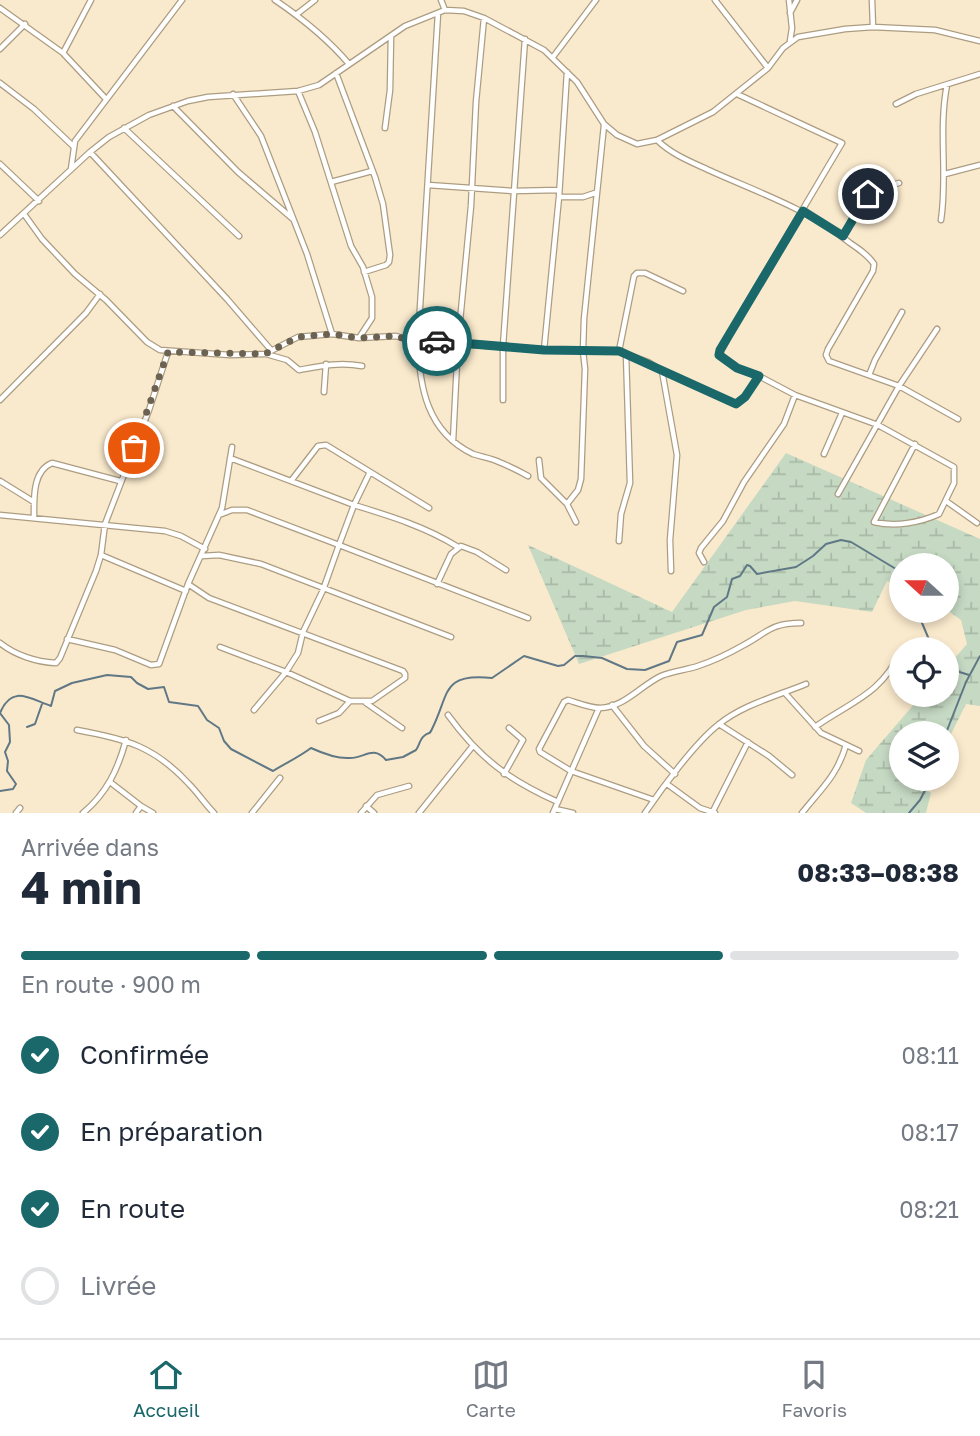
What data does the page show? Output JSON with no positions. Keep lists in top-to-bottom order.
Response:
{
  "north": "left",
  "page": {
    "heading": ["4 min", "Arrivée dans", "08:33–08:38"],
    "bar": "En route · 900 m",
    "list": [
      ["Confirmée", "08:11"],
      ["En préparation", "08:17"],
      ["En route", "08:21"],
      "Livrée"
    ],
    "tabs": ["Accueil", "Carte", "Favoris"]
  }
}
